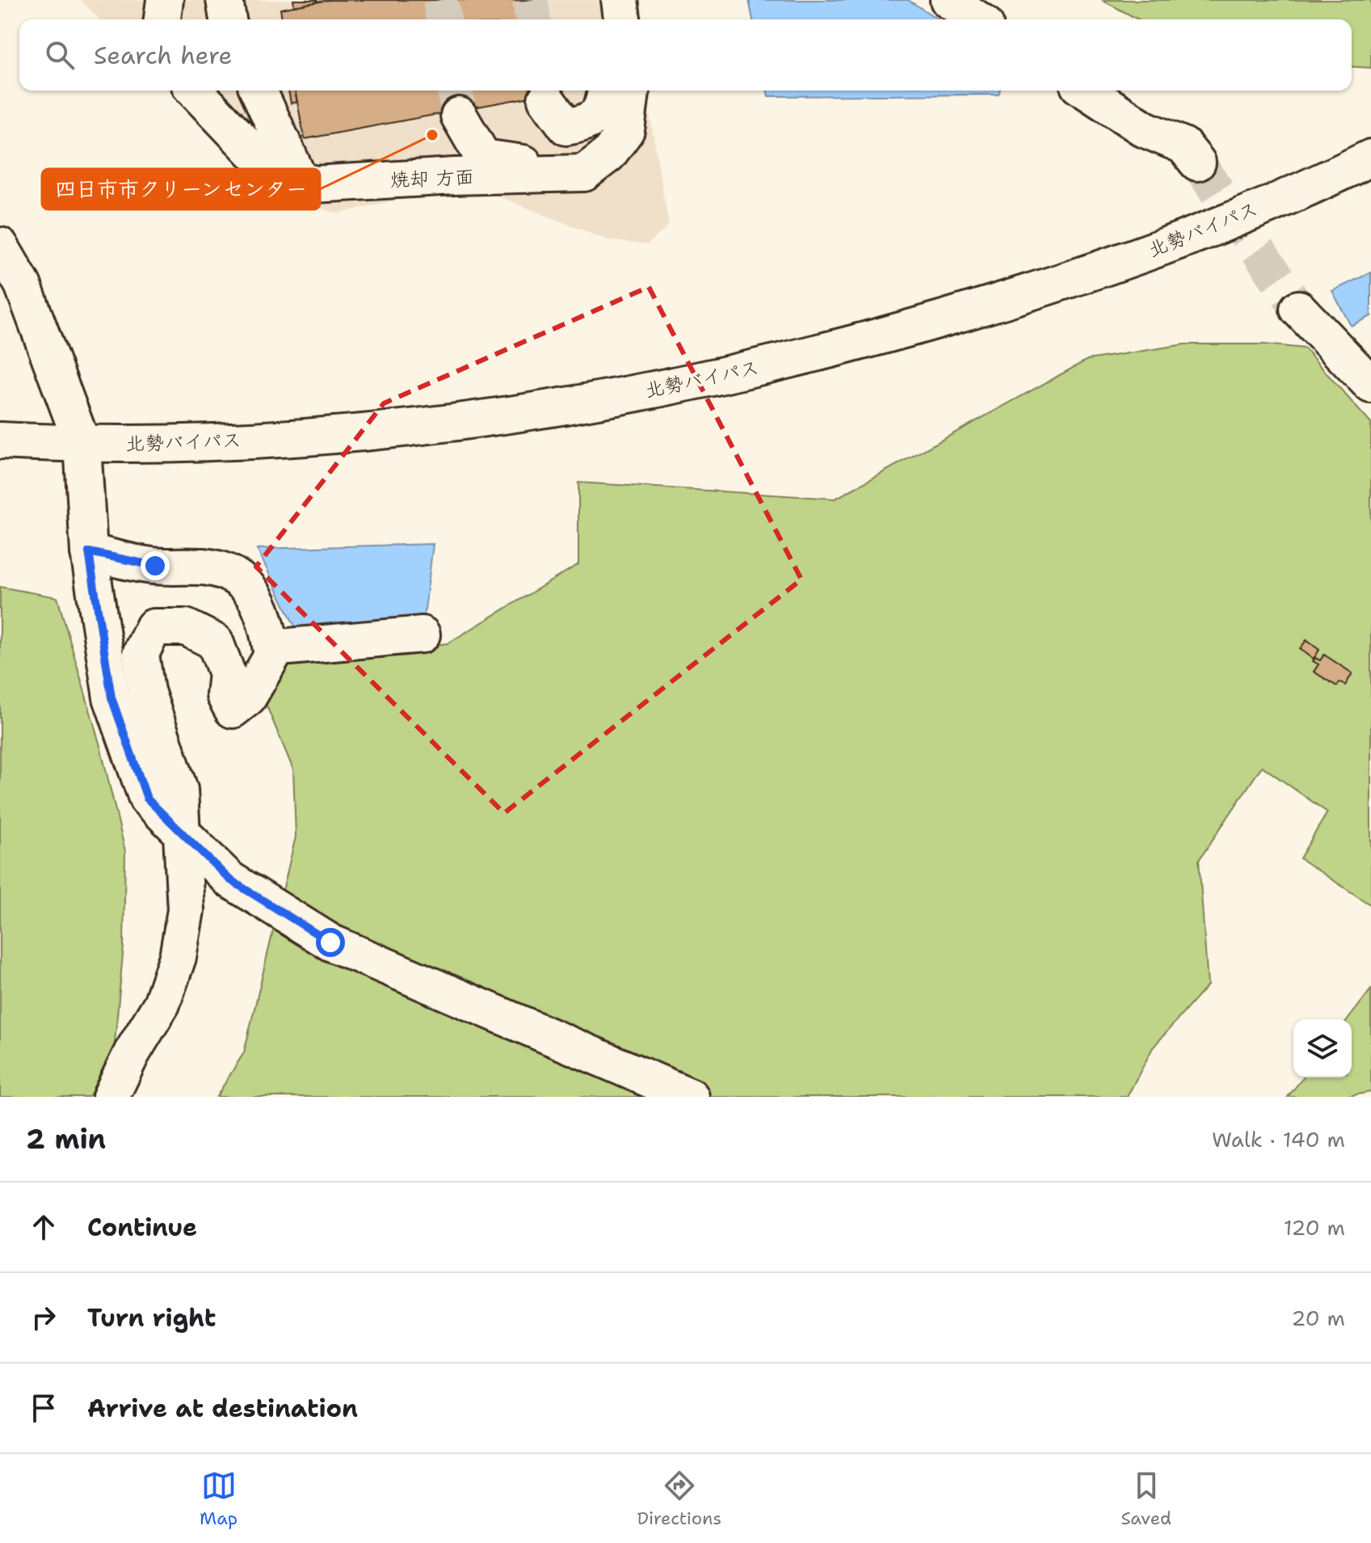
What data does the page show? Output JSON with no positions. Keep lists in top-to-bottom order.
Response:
{
  "streets": {
    "main road": ["焼却 方面", "北勢バイパス"]
  },
  "places": ["四日市市クリーンセンター"],
  "page": {
    "search": "Search here",
    "heading": ["2 min", "Walk · 140 m"],
    "list": [
      ["Continue", "120 m"],
      ["Turn right", "20 m"],
      "Arrive at destination"
    ],
    "nav": ["Map", "Directions", "Saved"]
  }
}
